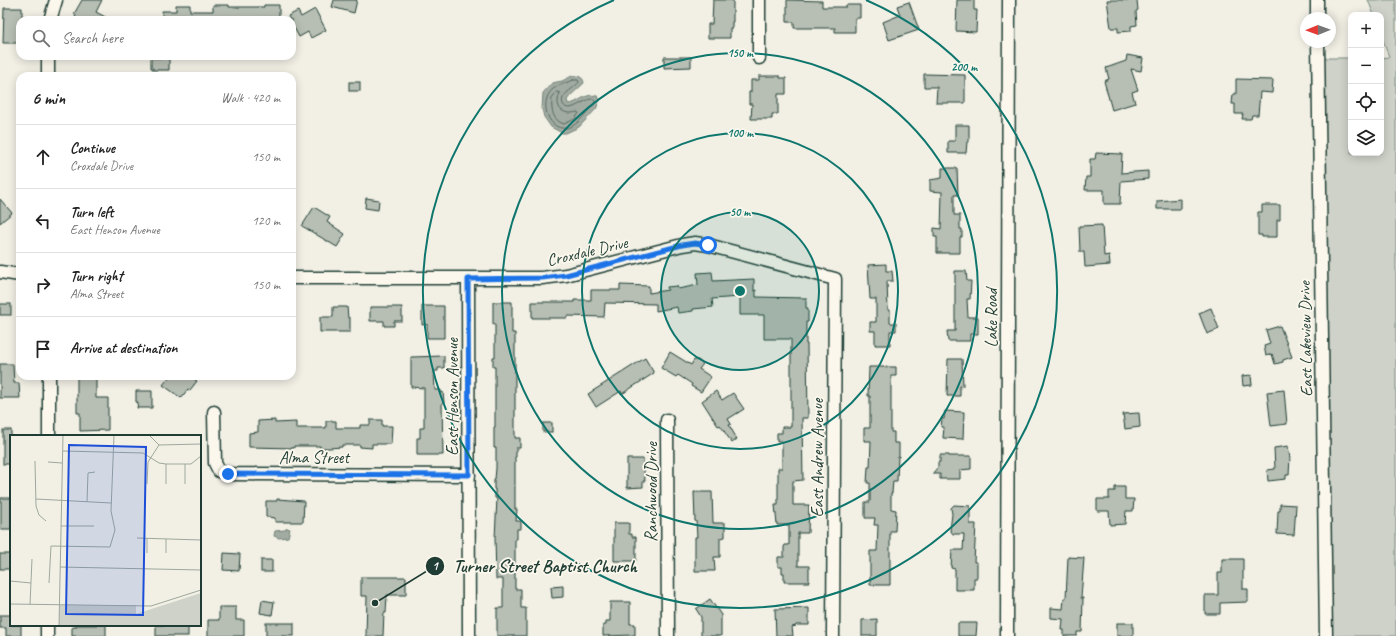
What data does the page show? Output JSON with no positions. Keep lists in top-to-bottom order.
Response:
{
  "streets": {
    "street": [
      "Croxdale Drive",
      "Lake Road",
      "East Lakeview Drive",
      "East Henson Avenue",
      "Alma Street",
      "East Andrew Avenue",
      "Ranchwood Drive"
    ]
  },
  "crossings": [
    ["Croxdale Drive", "East Henson Avenue"],
    ["Croxdale Drive", "East Andrew Avenue"],
    ["East Henson Avenue", "Alma Street"]
  ],
  "places": ["Turner Street Baptist Church"],
  "north": "left",
  "page": {
    "map_buttons": ["+", "−"],
    "search": "Search here",
    "heading": ["6 min", "Walk · 420 m"],
    "list": [
      ["Continue", "Croxdale Drive", "150 m"],
      ["Turn left", "East Henson Avenue", "120 m"],
      ["Turn right", "Alma Street", "150 m"],
      "Arrive at destination"
    ]
  },
  "rings": [
    "150 m",
    "200 m",
    "100 m",
    "50 m"
  ]
}
